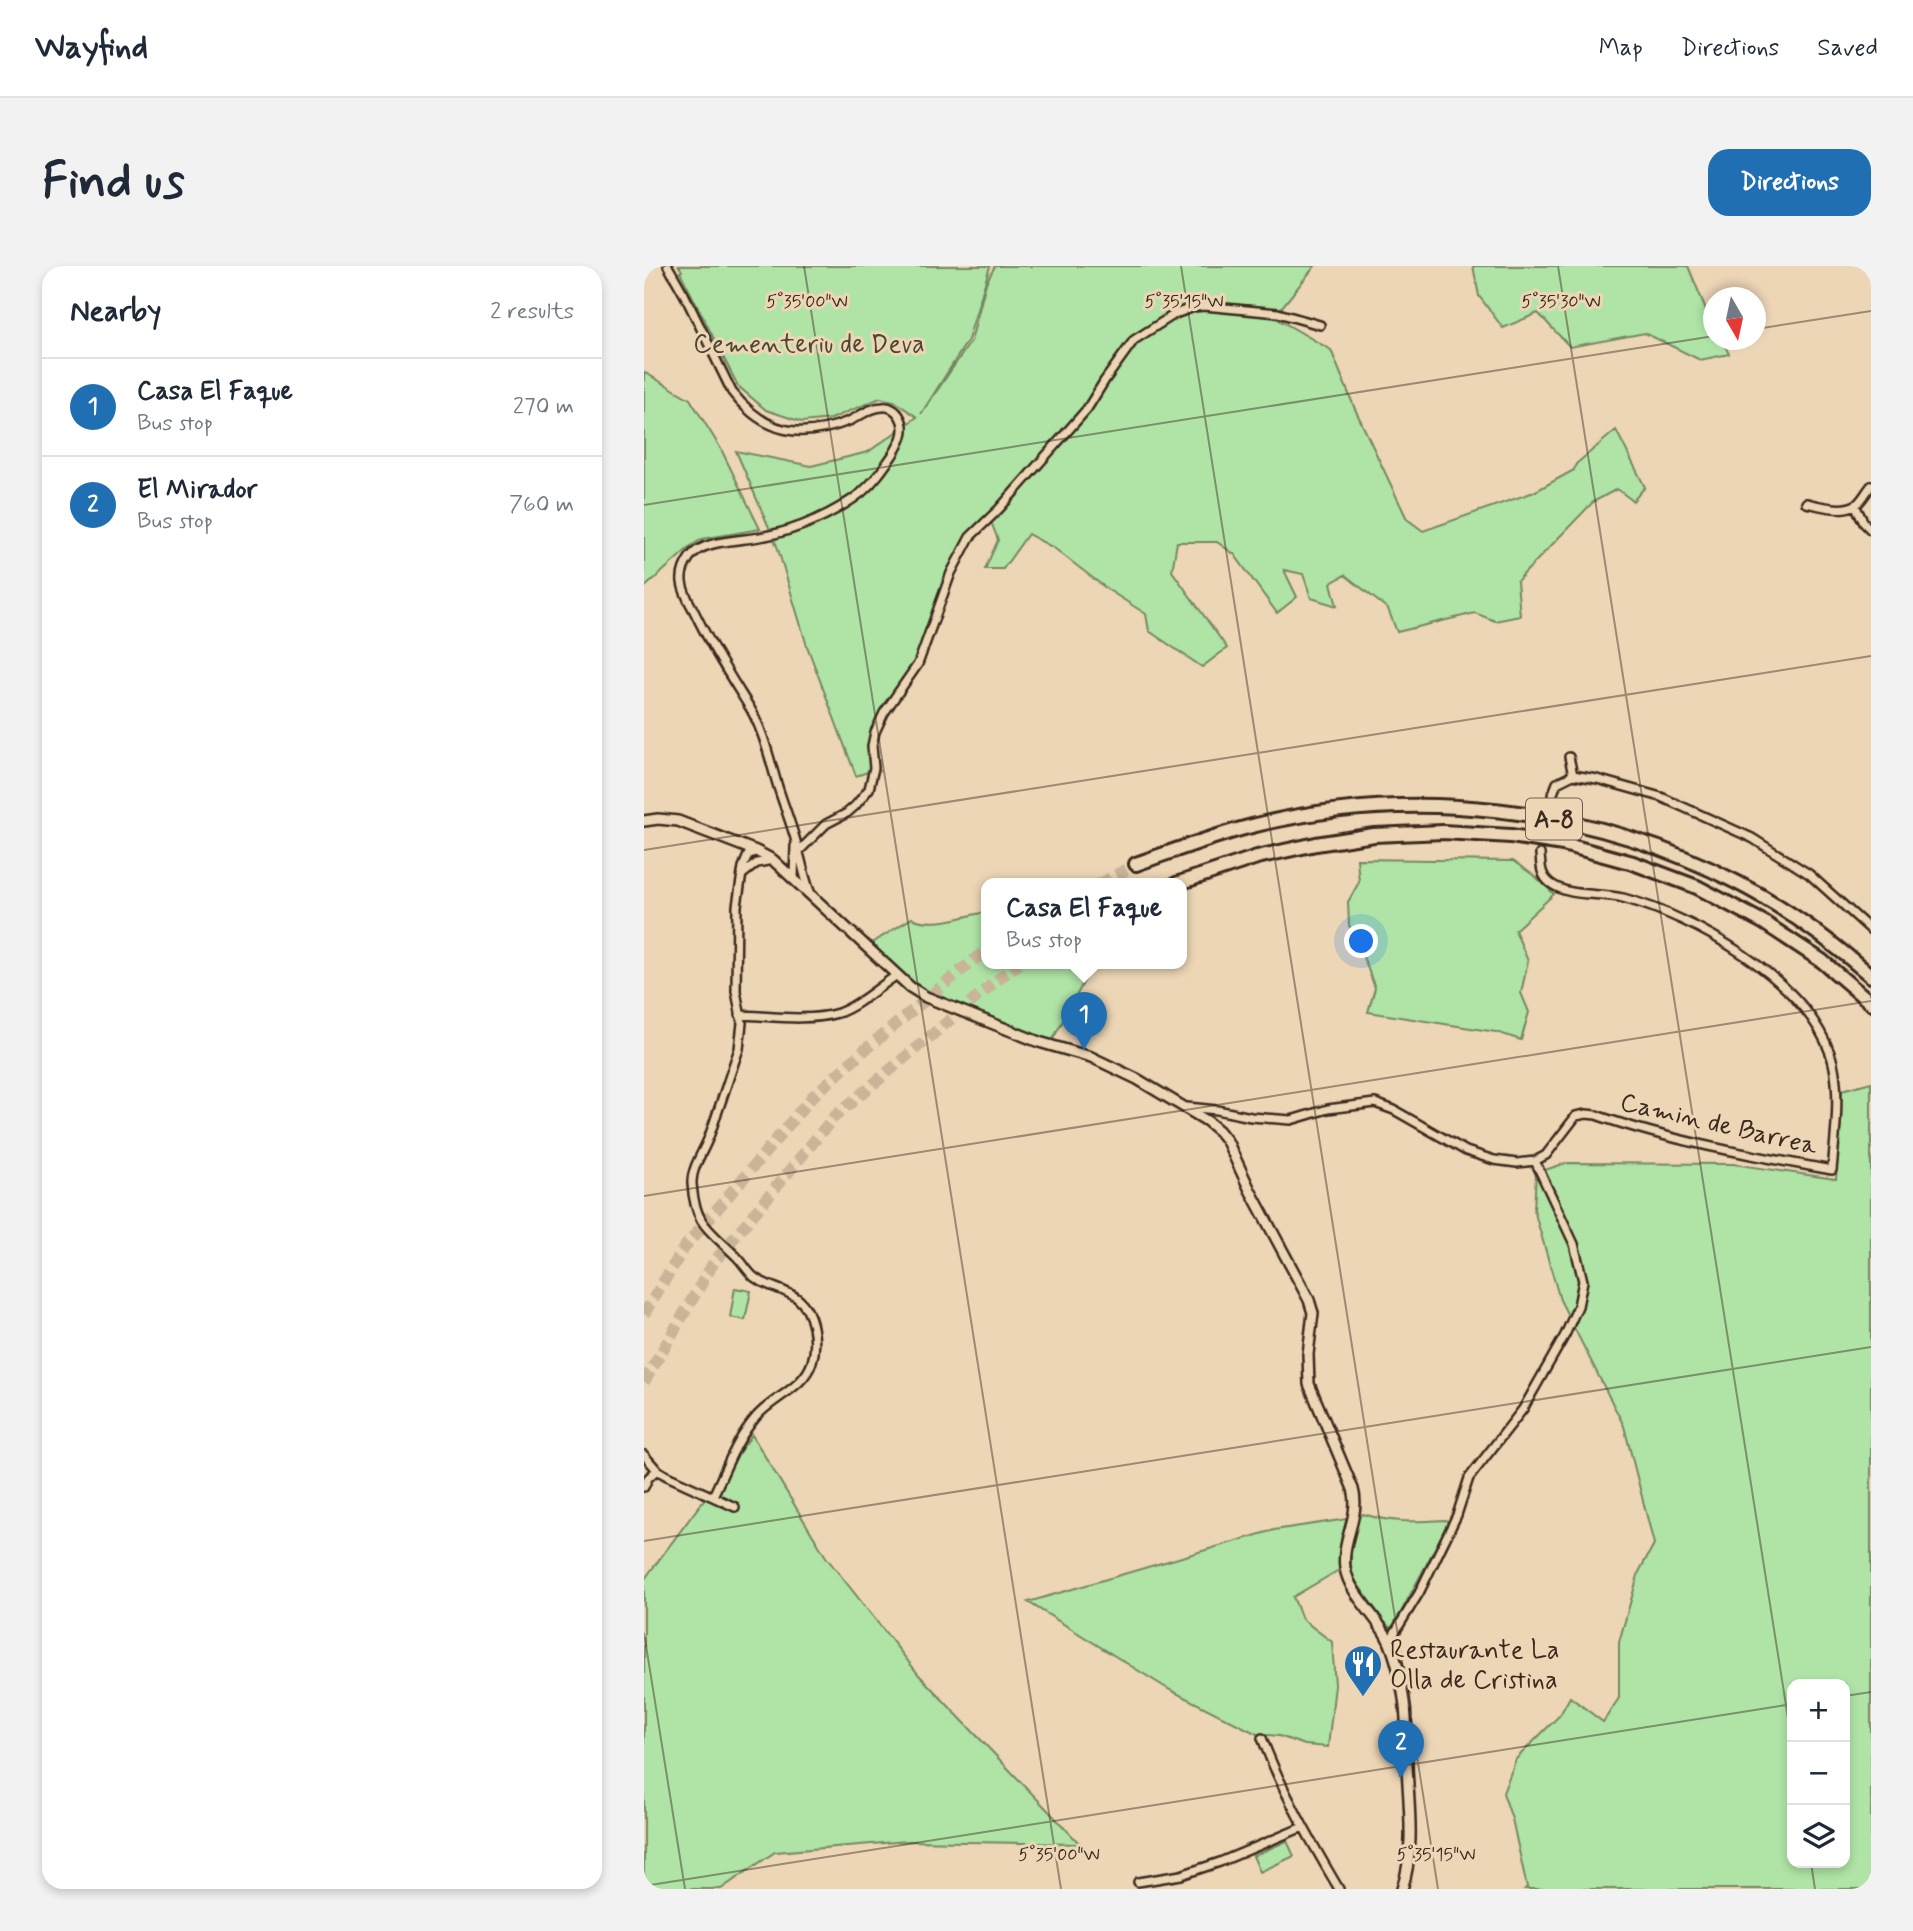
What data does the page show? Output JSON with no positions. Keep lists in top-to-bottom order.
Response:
{
  "streets": {
    "highway": ["A-8"],
    "street": ["Camin de Barrea"]
  },
  "parks": ["Cementeriu de Deva"],
  "places": {
    "restaurant": ["Restaurante La Olla de Cristina"]
  },
  "north": "bottom",
  "page": {
    "header": "Wayfind",
    "nav": ["Map", "Directions", "Saved"],
    "buttons": "Directions",
    "title": "Find us",
    "heading": ["Nearby", "2 results"],
    "list": [
      {
        "mark": "1",
        "name": "Casa El Faque",
        "note": "Bus stop",
        "value": "270 m"
      },
      {
        "mark": "2",
        "name": "El Mirador",
        "note": "Bus stop",
        "value": "760 m"
      }
    ],
    "popup": ["Casa El Faque", "Bus stop"],
    "pins": ["1", "2"],
    "map_buttons": ["+", "−"]
  },
  "coordinates": ["5°35'00\"W", "5°35'15\"W", "5°35'30\"W"]
}
